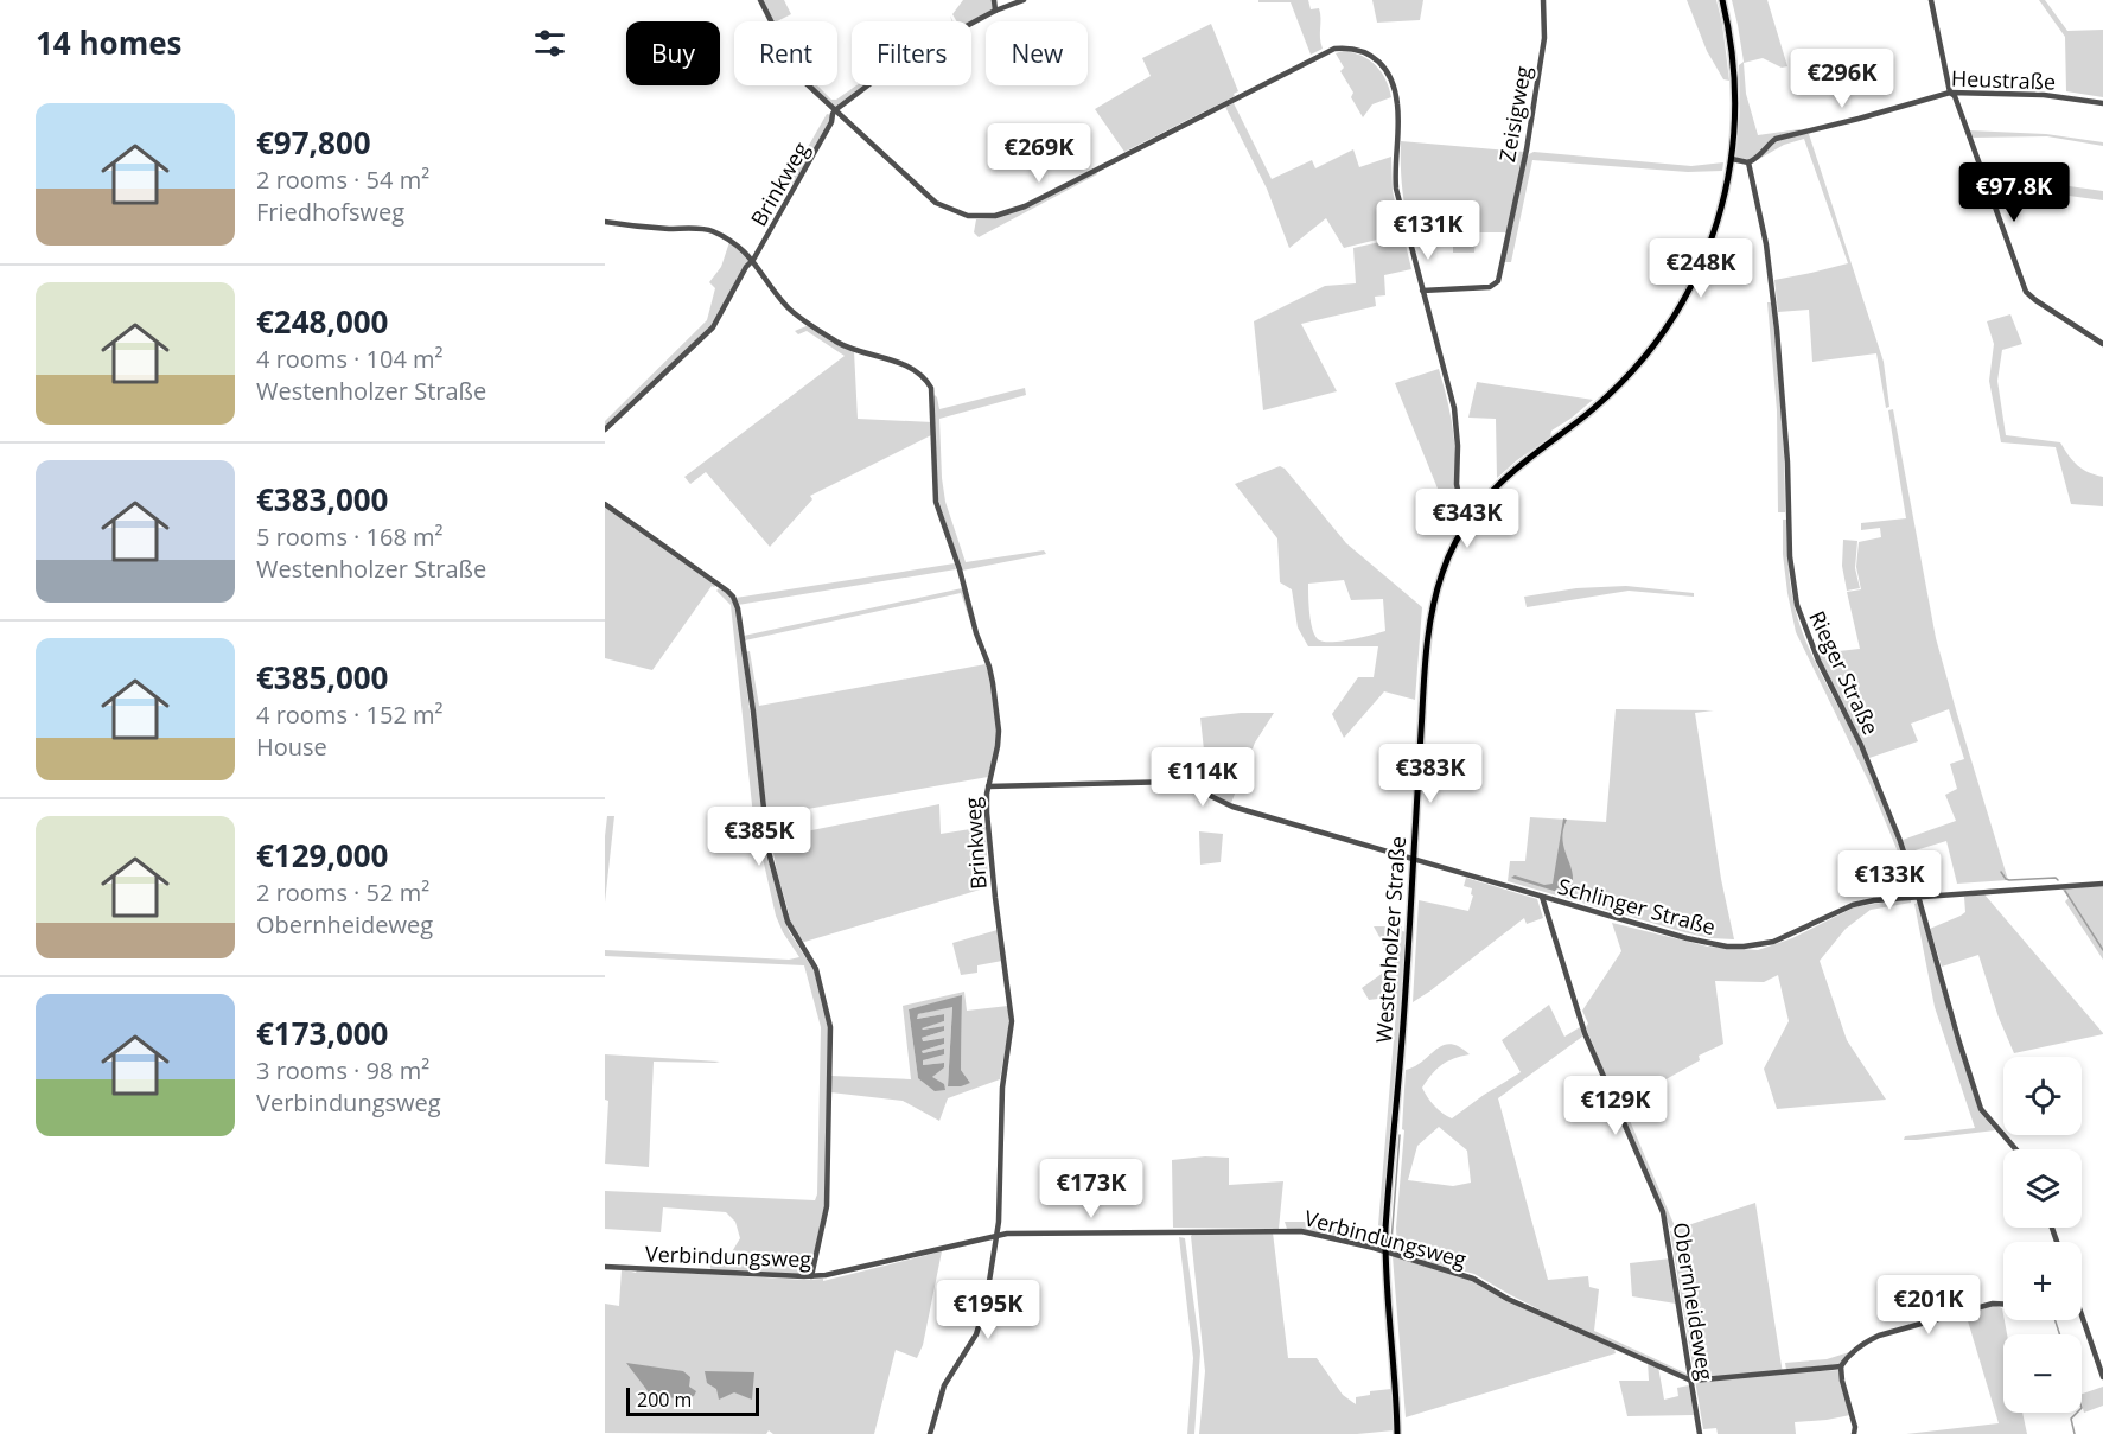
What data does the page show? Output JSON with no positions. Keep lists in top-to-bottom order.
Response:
{
  "streets": {
    "main road": ["Westenholzer Straße"],
    "street": [
      "Heustraße",
      "Zeisigweg",
      "Brinkweg",
      "Rieger Straße",
      "Schlinger Straße",
      "Verbindungsweg",
      "Obernheideweg"
    ]
  },
  "crossings": [
    ["Heustraße", "Rieger Straße"],
    ["Brinkweg", "Schlinger Straße"],
    ["Brinkweg", "Verbindungsweg"],
    ["Rieger Straße", "Schlinger Straße"],
    ["Schlinger Straße", "Westenholzer Straße"],
    ["Schlinger Straße", "Obernheideweg"],
    ["Westenholzer Straße", "Verbindungsweg"],
    ["Verbindungsweg", "Obernheideweg"]
  ],
  "scale_bar": "200 m",
  "page": {
    "heading": "14 homes",
    "chip": [
      "Buy",
      "Rent",
      "Filters",
      "New"
    ],
    "price": [
      "€296K",
      "€269K",
      "€97.8K",
      "€131K",
      "€248K",
      "€343K",
      "€383K",
      "€114K",
      "€385K",
      "€133K",
      "€129K",
      "€173K",
      "€201K",
      "€195K"
    ],
    "list": [
      {
        "name": "€97,800",
        "note": "2 rooms · 54 m² · Friedhofsweg"
      },
      {
        "name": "€248,000",
        "note": "4 rooms · 104 m² · Westenholzer Straße"
      },
      {
        "name": "€383,000",
        "note": "5 rooms · 168 m² · Westenholzer Straße"
      },
      {
        "name": "€385,000",
        "note": "4 rooms · 152 m² · House"
      },
      {
        "name": "€129,000",
        "note": "2 rooms · 52 m² · Obernheideweg"
      },
      {
        "name": "€173,000",
        "note": "3 rooms · 98 m² · Verbindungsweg"
      }
    ],
    "map_buttons": ["+", "−"],
    "scale": "200 m"
  }
}
